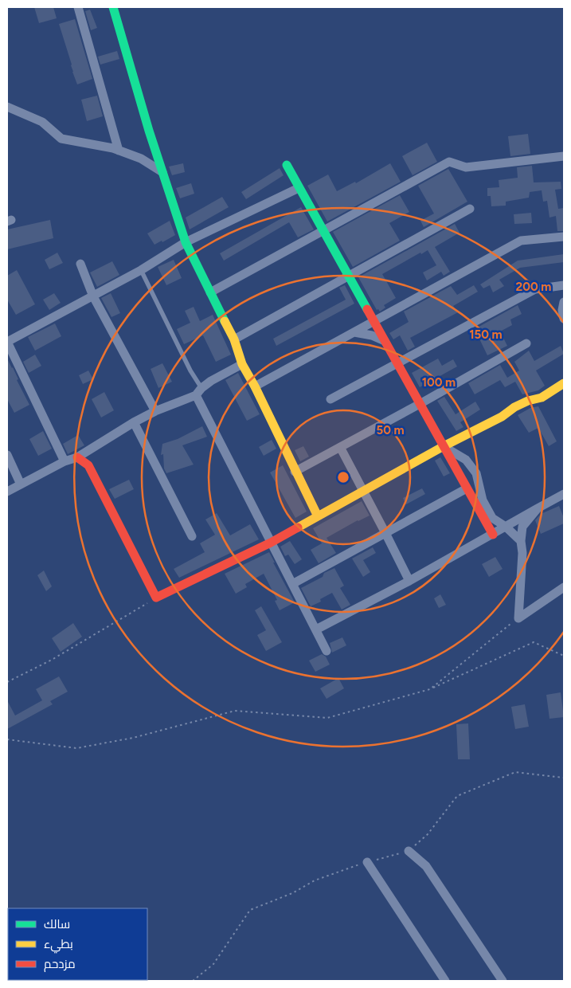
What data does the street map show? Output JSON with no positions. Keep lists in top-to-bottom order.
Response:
{
  "legend": ["سالك", "بطيء", "مزدحم"],
  "rings": [
    "200 m",
    "150 m",
    "100 m",
    "50 m"
  ]
}
